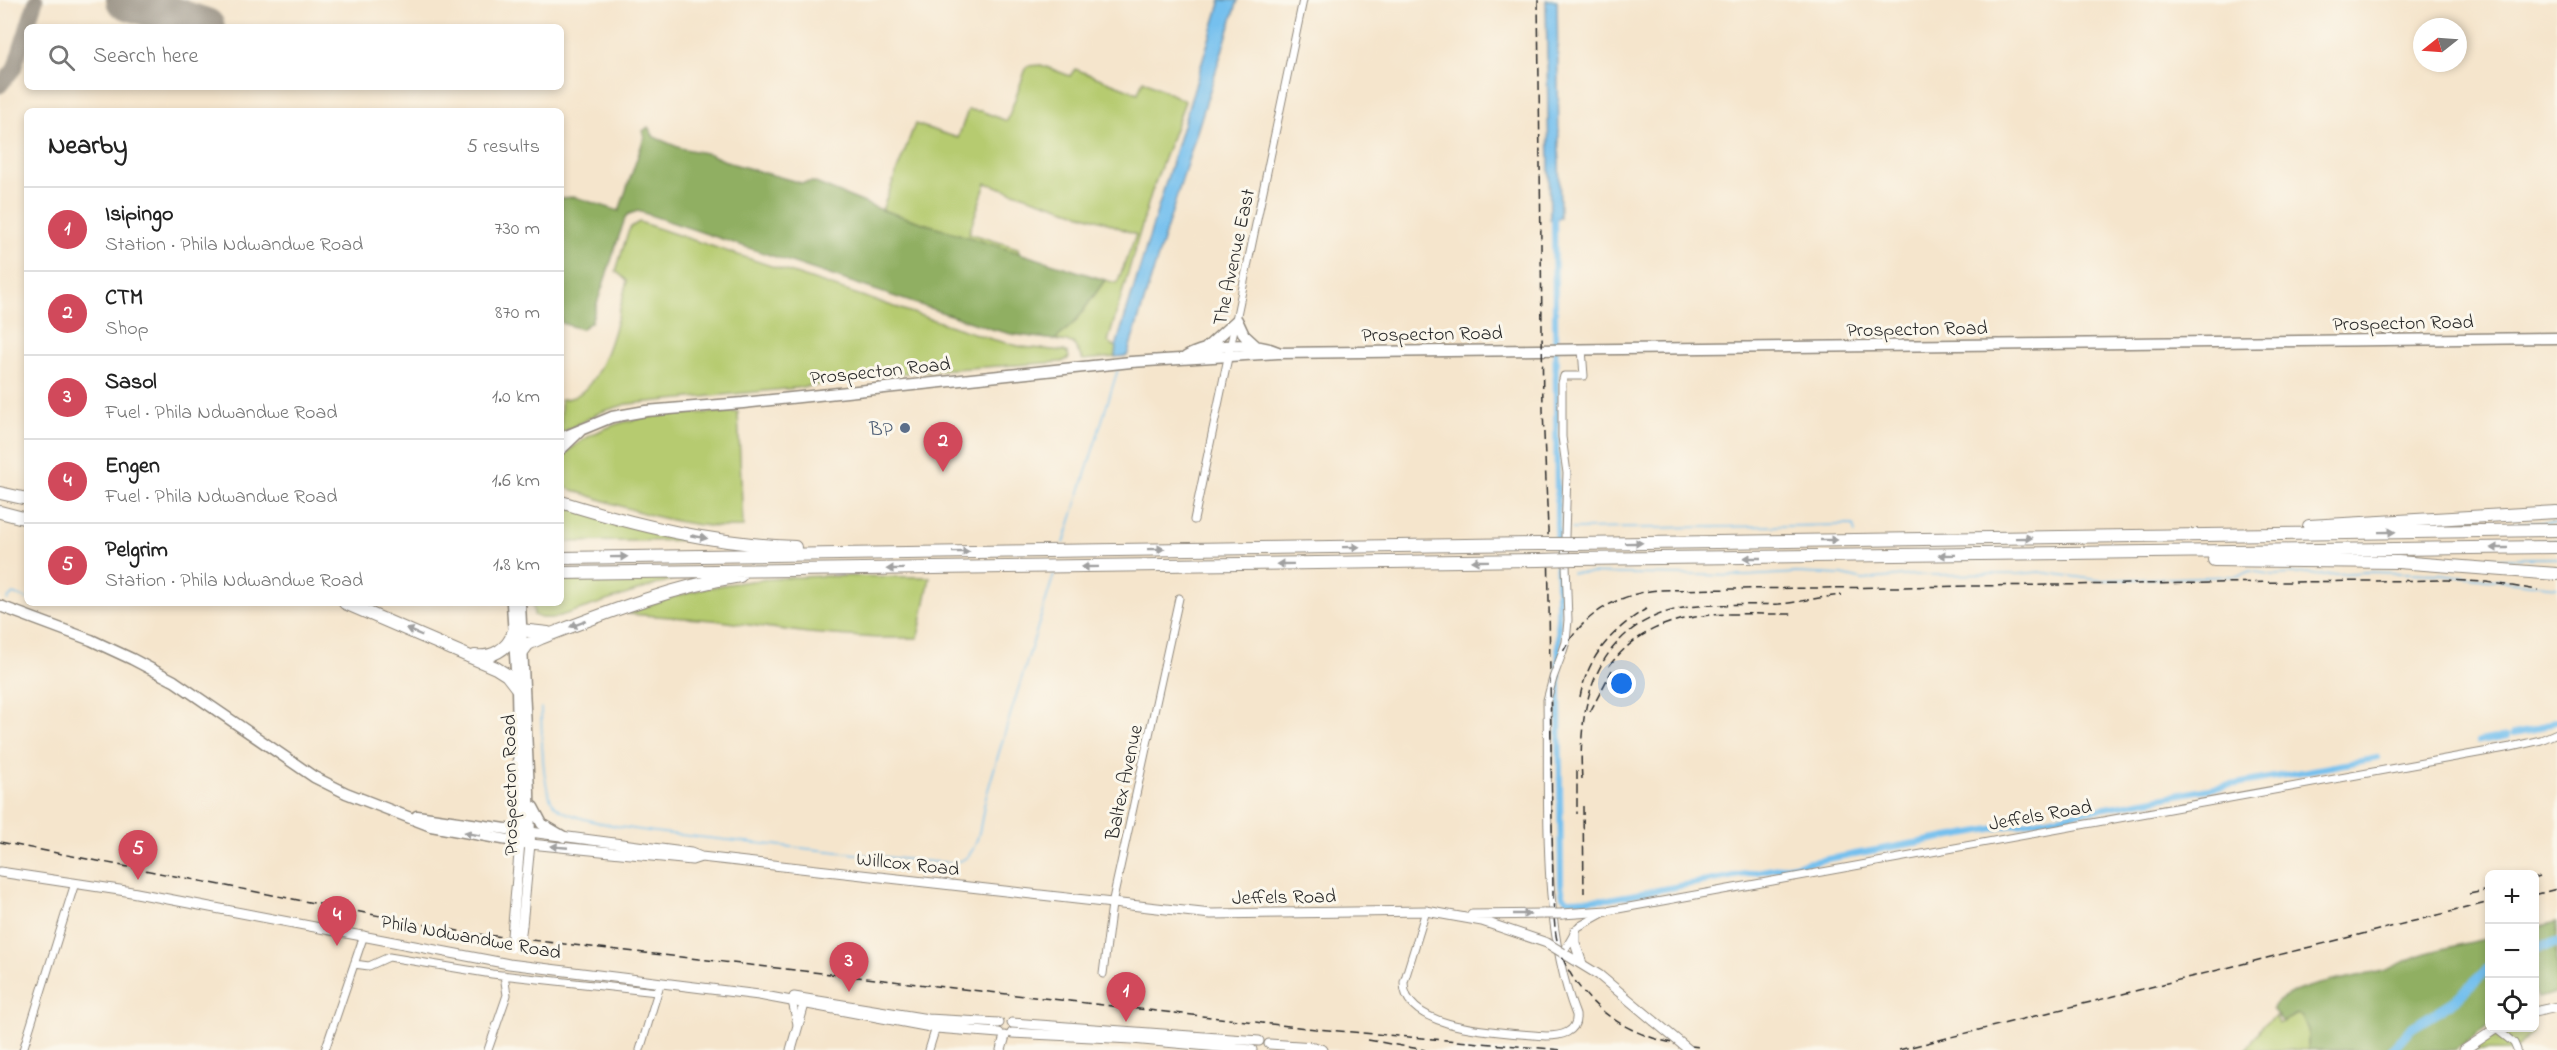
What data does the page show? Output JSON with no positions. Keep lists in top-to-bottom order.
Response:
{
  "streets": {
    "main road": ["Prospecton Road"],
    "street": [
      "The Avenue East",
      "Baltex Avenue",
      "Jeffels Road",
      "Willcox Road",
      "Phila Ndwandwe Road"
    ]
  },
  "crossings": [
    ["The Avenue East", "Prospecton Road"],
    ["Prospecton Road", "Willcox Road"],
    ["Prospecton Road", "Phila Ndwandwe Road"],
    ["Baltex Avenue", "Jeffels Road"],
    ["Baltex Avenue", "Willcox Road"],
    ["Jeffels Road", "Willcox Road"]
  ],
  "places": ["BP"],
  "north": "left",
  "page": {
    "search": "Search here",
    "heading": ["Nearby", "5 results"],
    "list": [
      {
        "mark": "1",
        "name": "Isipingo",
        "note": "Station · Phila Ndwandwe Road",
        "value": "730 m"
      },
      {
        "mark": "2",
        "name": "CTM",
        "note": "Shop",
        "value": "870 m"
      },
      {
        "mark": "3",
        "name": "Sasol",
        "note": "Fuel · Phila Ndwandwe Road",
        "value": "1.0 km"
      },
      {
        "mark": "4",
        "name": "Engen",
        "note": "Fuel · Phila Ndwandwe Road",
        "value": "1.6 km"
      },
      {
        "mark": "5",
        "name": "Pelgrim",
        "note": "Station · Phila Ndwandwe Road",
        "value": "1.8 km"
      }
    ],
    "pins": [
      "2",
      "5",
      "4",
      "3",
      "1"
    ],
    "map_buttons": ["+", "−"]
  }
}
